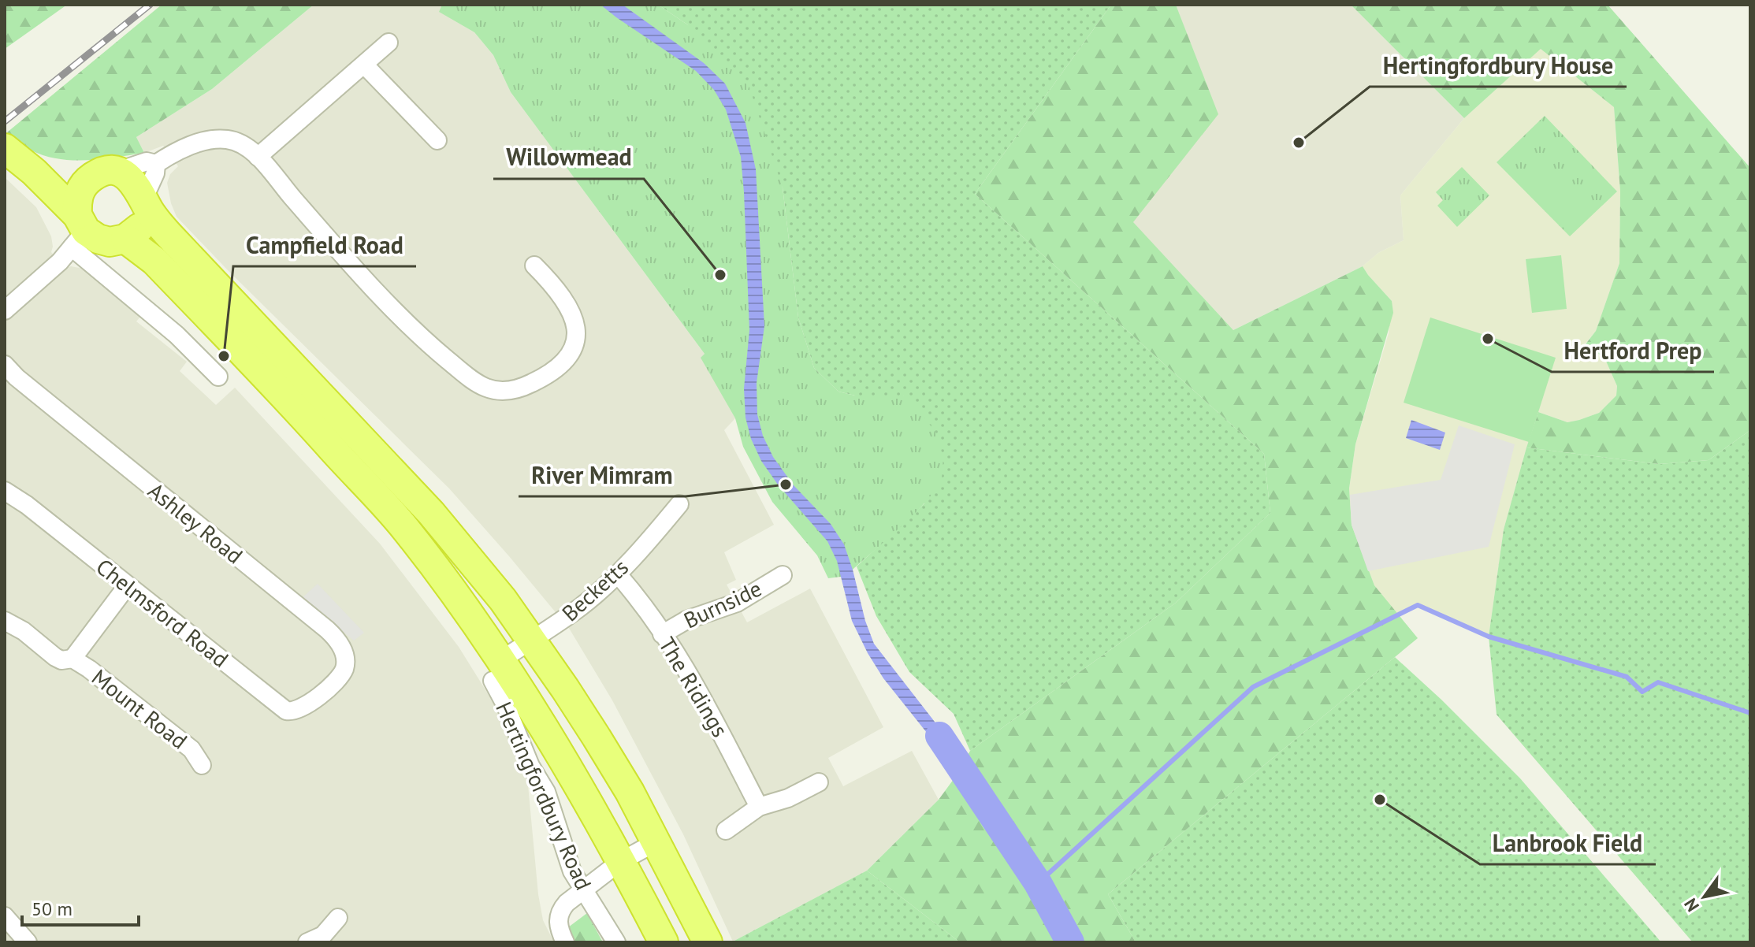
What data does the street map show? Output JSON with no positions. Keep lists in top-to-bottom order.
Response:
{
  "streets": {
    "street": [
      "Ashley Road",
      "Becketts",
      "Burnside",
      "Chelmsford Road",
      "The Ridings",
      "Mount Road",
      "Hertingfordbury Road"
    ]
  },
  "crossings": [
    ["Ashley Road", "Chelmsford Road"],
    ["Becketts", "The Ridings"],
    ["Becketts", "Hertingfordbury Road"],
    ["Burnside", "The Ridings"],
    ["Chelmsford Road", "Mount Road"]
  ],
  "places": [
    "Hertingfordbury House",
    "Willowmead",
    "Hertford Prep",
    "Campfield Road",
    "River Mimram",
    "Lanbrook Field"
  ],
  "scale_bar": "50 m",
  "north": "bottom left"
}
